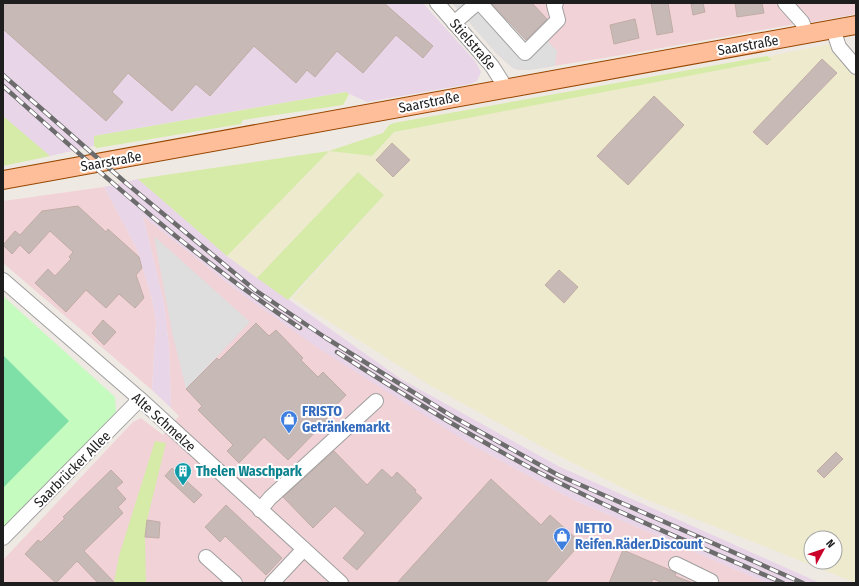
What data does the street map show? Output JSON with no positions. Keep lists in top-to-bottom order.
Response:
{
  "streets": {
    "main road": ["Saarstraße"],
    "street": ["Stielstraße", "Alte Schmelze", "Saarbrücker Allee"]
  },
  "crossings": [
    ["Stielstraße", "Saarstraße"],
    ["Alte Schmelze", "Saarbrücker Allee"]
  ],
  "places": {
    "shop": ["FRISTO Getränkemarkt", "NETTO Reifen.Räder.Discount"],
    "building": ["Thelen Waschpark"]
  },
  "north": "top right"
}
